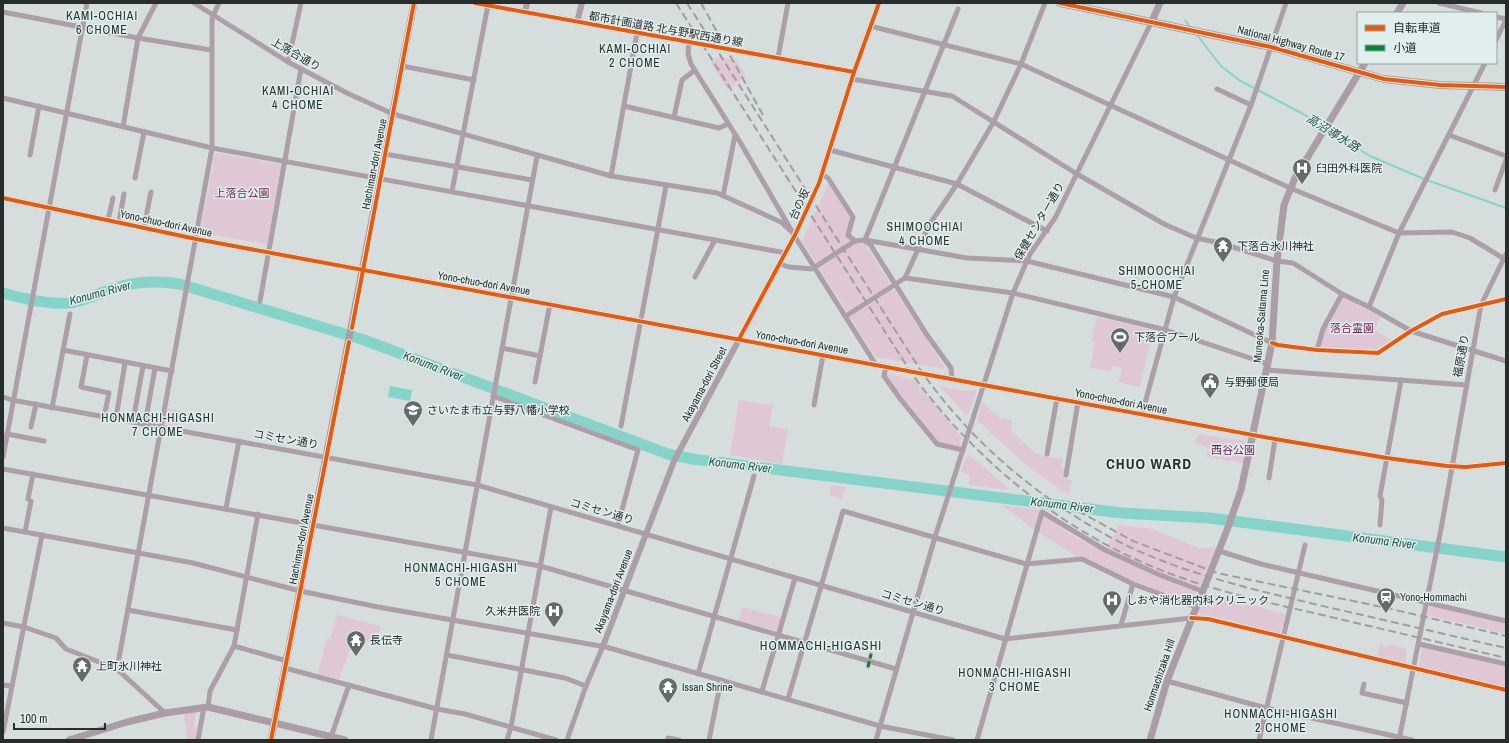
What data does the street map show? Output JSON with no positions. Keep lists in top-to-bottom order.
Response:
{
  "streets": {
    "highway": ["National Highway Route 17"],
    "main road": ["Hachiman-dori Avenue", "Muneoka-Saitama Line", "Honmachizaka Hill"],
    "street": [
      "都市計画道路 北与野駅西通り線",
      "上落合通り",
      "台の坂",
      "保健センター通り",
      "Yono-chuo-dori Avenue",
      "福原通り",
      "Akayama-dori Street",
      "コミセン通り",
      "Akayama-dori Avenue"
    ]
  },
  "crossings": [
    ["National Highway Route 17", "保健センター通り"],
    ["National Highway Route 17", "Muneoka-Saitama Line"],
    ["上落合通り", "Hachiman-dori Avenue"],
    ["上落合通り", "台の坂"],
    ["Hachiman-dori Avenue", "Yono-chuo-dori Avenue"],
    ["Hachiman-dori Avenue", "コミセン通り"],
    ["台の坂", "Akayama-dori Street"],
    ["保健センター通り", "Yono-chuo-dori Avenue"],
    ["Yono-chuo-dori Avenue", "Muneoka-Saitama Line"],
    ["Yono-chuo-dori Avenue", "福原通り"],
    ["Yono-chuo-dori Avenue", "Akayama-dori Street"],
    ["Akayama-dori Street", "Akayama-dori Avenue"],
    ["コミセン通り", "Akayama-dori Avenue"],
    ["コミセン通り", "Honmachizaka Hill"]
  ],
  "districts": [
    "KAMI-OCHIAI 6 CHOME",
    "KAMI-OCHIAI 2 CHOME",
    "KAMI-OCHIAI 4 CHOME",
    "SHIMOOCHIAI 4 CHOME",
    "SHIMOOCHIAI 5-CHOME",
    "HONMACHI-HIGASHI 7 CHOME",
    "CHUO WARD",
    "HONMACHI-HIGASHI 5 CHOME",
    "HOMMACHI-HIGASHI",
    "HONMACHI-HIGASHI 3 CHOME",
    "HONMACHI-HIGASHI 2 CHOME"
  ],
  "water": ["高沼導水路", "Konuma River"],
  "parks": ["上落合公園", "落合霊園", "西谷公園"],
  "places": {
    "hospital": ["臼田外科医院", "しおや消化器内科クリニック", "久米井医院"],
    "temple": [
      "下落合氷川神社",
      "長伝寺",
      "上町氷川神社",
      "Issan Shrine"
    ],
    "sports": ["下落合プール"],
    "public building": ["与野郵便局"],
    "school or university": ["さいたま市立与野八幡小学校"],
    "station": ["Yono-Hommachi"]
  },
  "legend": ["自転車道", "小道"],
  "scale_bar": "100 m"
}
